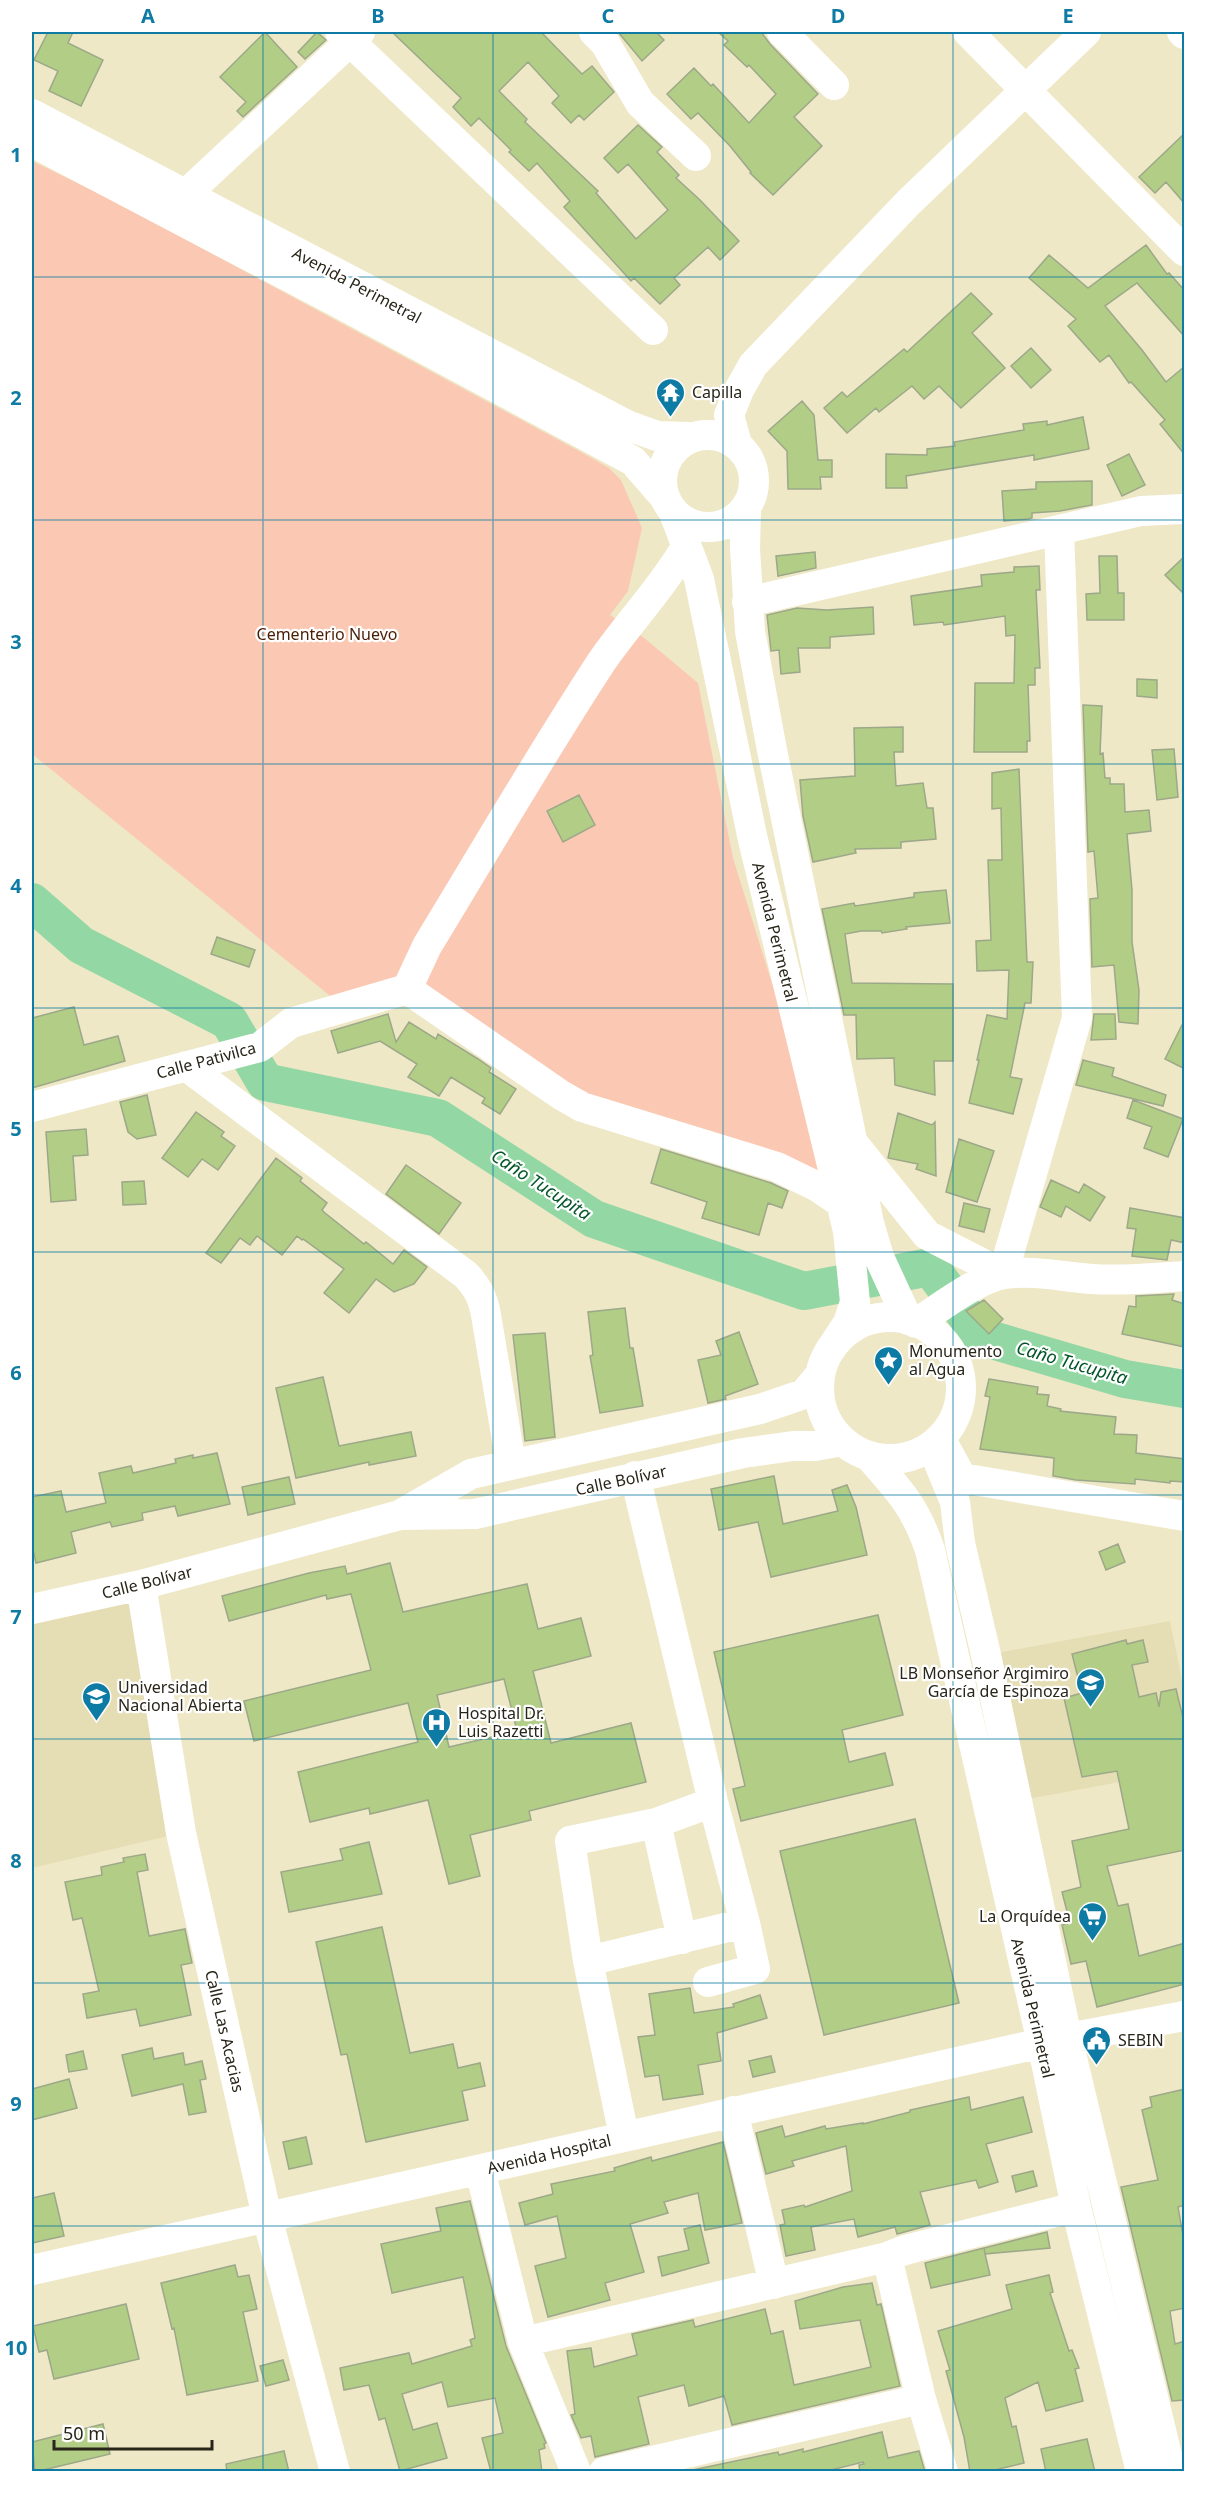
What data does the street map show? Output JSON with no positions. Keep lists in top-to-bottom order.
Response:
{
  "streets": {
    "street": [
      "Avenida Perimetral",
      "Calle Pativilca",
      "Calle Bolívar",
      "Calle Las Acacias",
      "Avenida Hospital"
    ]
  },
  "crossings": [
    ["Avenida Perimetral", "Calle Bolívar"],
    ["Avenida Perimetral", "Avenida Hospital"],
    ["Calle Bolívar", "Calle Las Acacias"],
    ["Calle Las Acacias", "Avenida Hospital"]
  ],
  "water": ["Caño Tucupita"],
  "parks": ["Cementerio Nuevo"],
  "places": {
    "temple": ["Capilla"],
    "place": ["Monumento al Agua"],
    "school or university": ["LB Monseñor Argimiro García de Espinoza", "Universidad Nacional Abierta"],
    "hospital": ["Hospital Dr. Luis Razetti"],
    "supermarket": ["La Orquídea"],
    "public building": ["SEBIN"]
  },
  "scale_bar": "50 m",
  "grid": {
    "columns": [
      "A",
      "B",
      "C",
      "D",
      "E"
    ],
    "rows": [
      "1",
      "2",
      "3",
      "4",
      "5",
      "6",
      "7",
      "8",
      "9",
      "10"
    ]
  }
}
